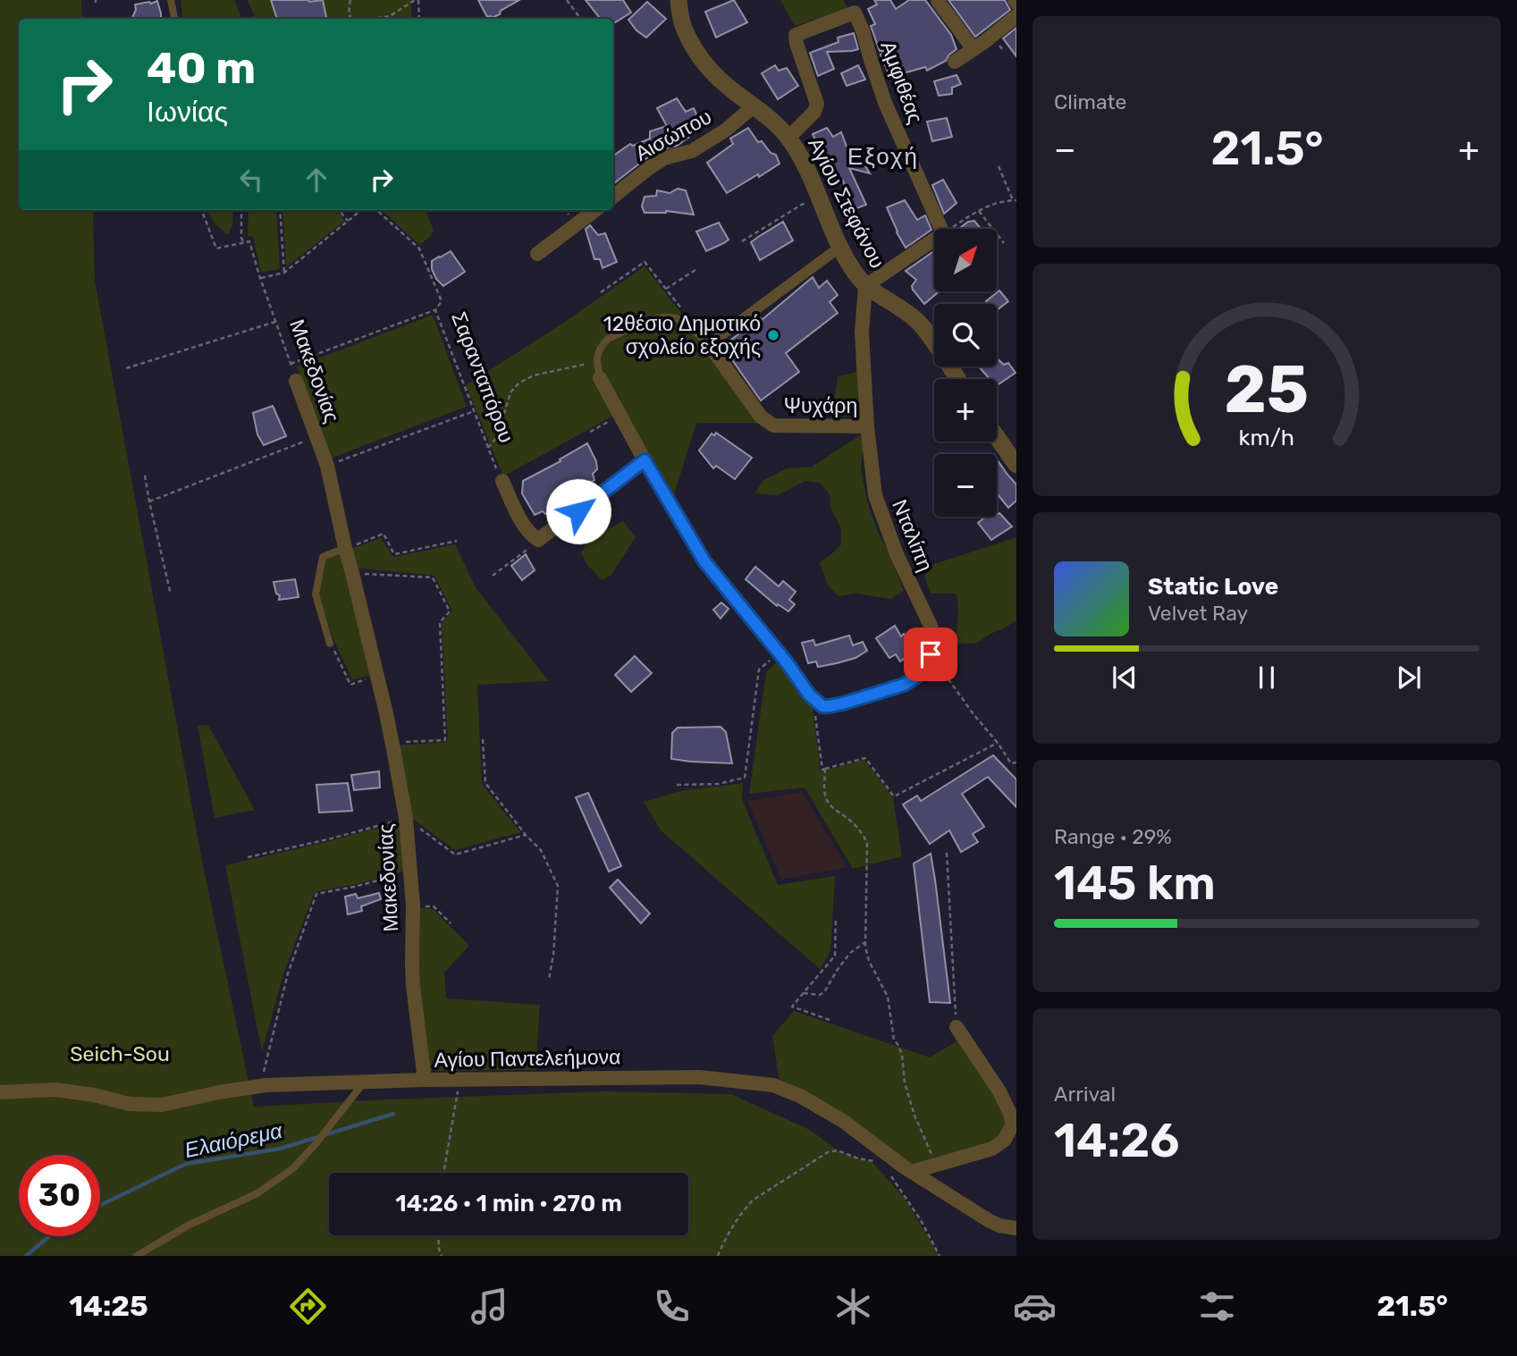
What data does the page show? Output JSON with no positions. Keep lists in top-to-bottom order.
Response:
{
  "streets": {
    "street": [
      "Αμφιθέας",
      "Αισώπου",
      "Αγίου Στεφάνου",
      "Μακεδονίας",
      "Ψυχάρη",
      "Νταλίπη",
      "Αγίου Παντελεήμονα"
    ],
    "path": ["Σαρανταπόρου"]
  },
  "crossings": [
    ["Αμφιθέας", "Αγίου Στεφάνου"],
    ["Αισώπου", "Αγίου Στεφάνου"],
    ["Αγίου Στεφάνου", "Νταλίπη"],
    ["Μακεδονίας", "Αγίου Παντελεήμονα"],
    ["Ψυχάρη", "Νταλίπη"]
  ],
  "districts": ["Εξοχή"],
  "water": ["Ελαιόρεμα"],
  "parks": ["Seich-Sou"],
  "places": ["12θέσιο Δημοτικό σχολείο εξοχής"],
  "north": "top right",
  "page": {
    "tile": [
      "Climate",
      ["Range · 29%", "145 km"],
      ["Arrival", "14:26"]
    ],
    "turn": ["40 m", "Ιωνίας"],
    "heat": ["−", "21.5°", "+"],
    "map_buttons": ["+", "−"],
    "song": ["Static Love", "Velvet Ray"],
    "limit": "30",
    "trip": "14:26 · 1 min · 270 m",
    "tabs": ["14:25", "21.5°"],
    "gauge": ["25", "km/h"]
  }
}
